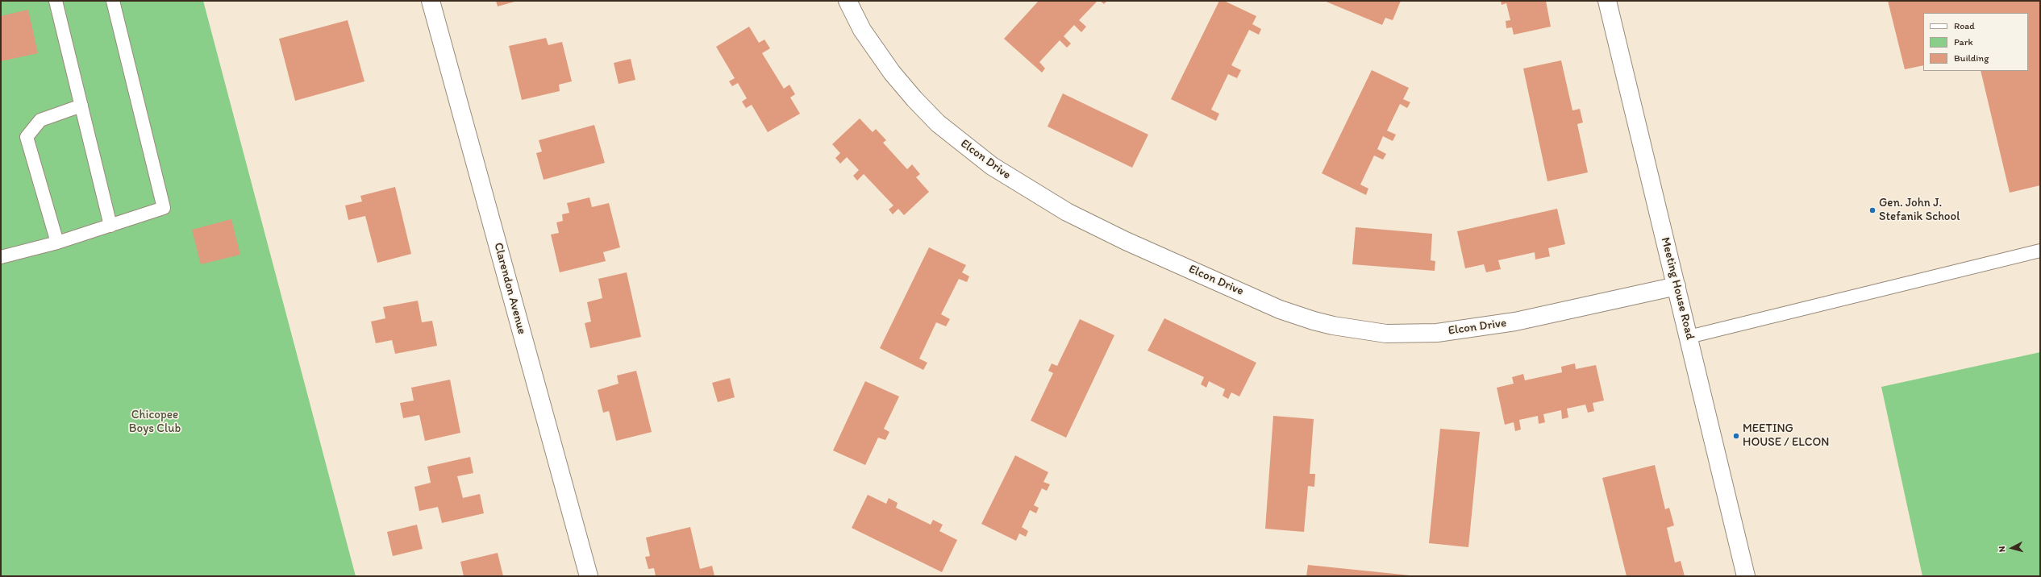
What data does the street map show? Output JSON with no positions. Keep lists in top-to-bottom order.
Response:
{
  "streets": {
    "street": ["Elcon Drive", "Clarendon Avenue", "Meeting House Road"]
  },
  "crossings": [
    ["Elcon Drive", "Meeting House Road"]
  ],
  "parks": ["Chicopee Boys Club"],
  "places": ["Gen. John J. Stefanik School", "MEETING HOUSE / ELCON"],
  "legend": ["Road", "Park", "Building"],
  "north": "left"
}
